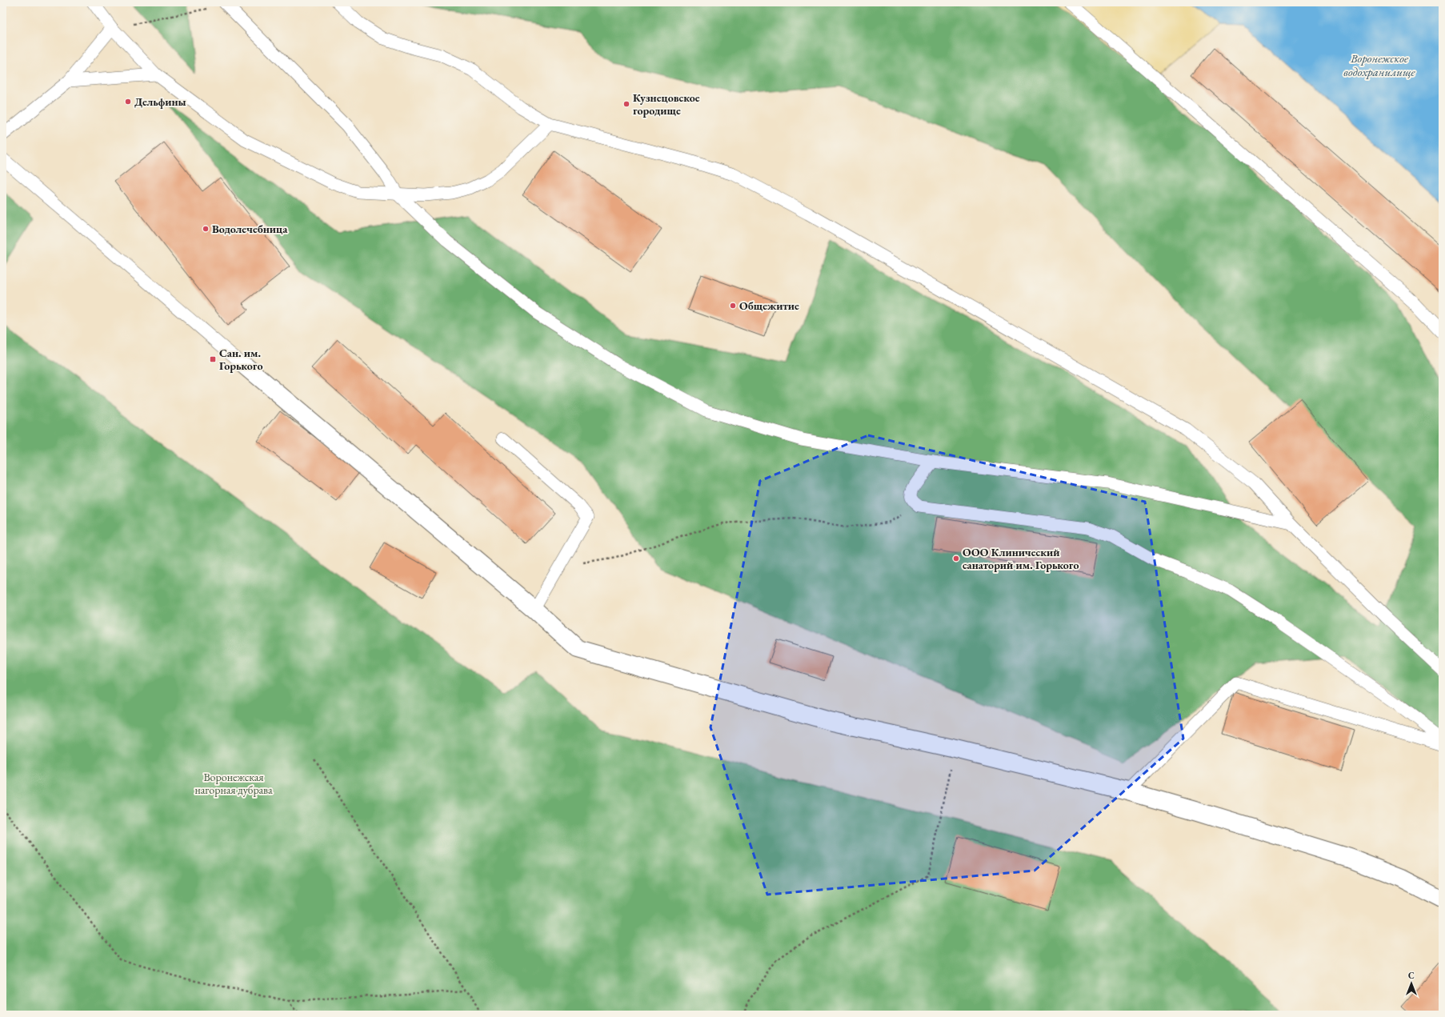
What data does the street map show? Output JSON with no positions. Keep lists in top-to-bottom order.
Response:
{
  "water": ["Воронежское водохранилище"],
  "parks": ["Воронежская нагорная дубрава"],
  "places": {
    "other": [
      "Дельфины",
      "Кузнецовское городище",
      "Водолечебница",
      "Общежитие",
      "ООО Клинический санаторий им. Горького"
    ],
    "transit": ["Сан. им. Горького"]
  },
  "north": "top"
}
